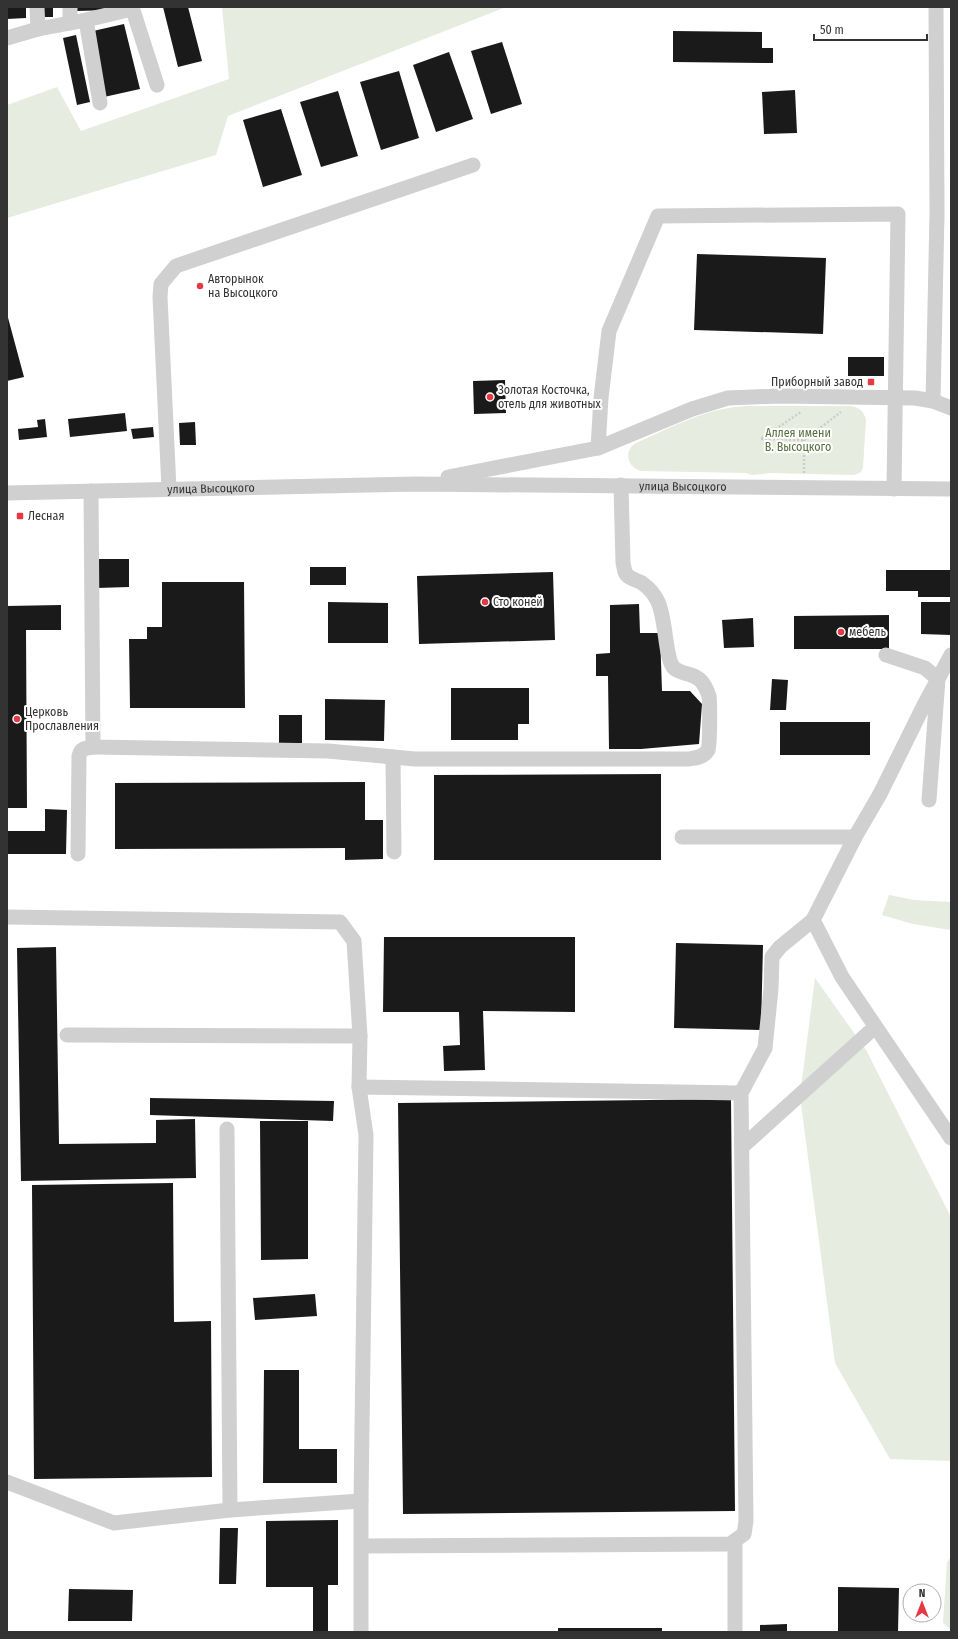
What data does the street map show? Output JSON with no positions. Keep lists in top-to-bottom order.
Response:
{
  "streets": {
    "street": ["улица Высоцкого"]
  },
  "parks": ["Аллея имени В. Высоцкого"],
  "places": {
    "other": [
      "Авторынок на Высоцкого",
      "Золотая Косточка, отель для животных",
      "Сто коней",
      "мебель",
      "Церковь Прославления"
    ],
    "transit": ["Приборный завод", "Лесная"]
  },
  "scale_bar": "50 m",
  "north": "top"
}
